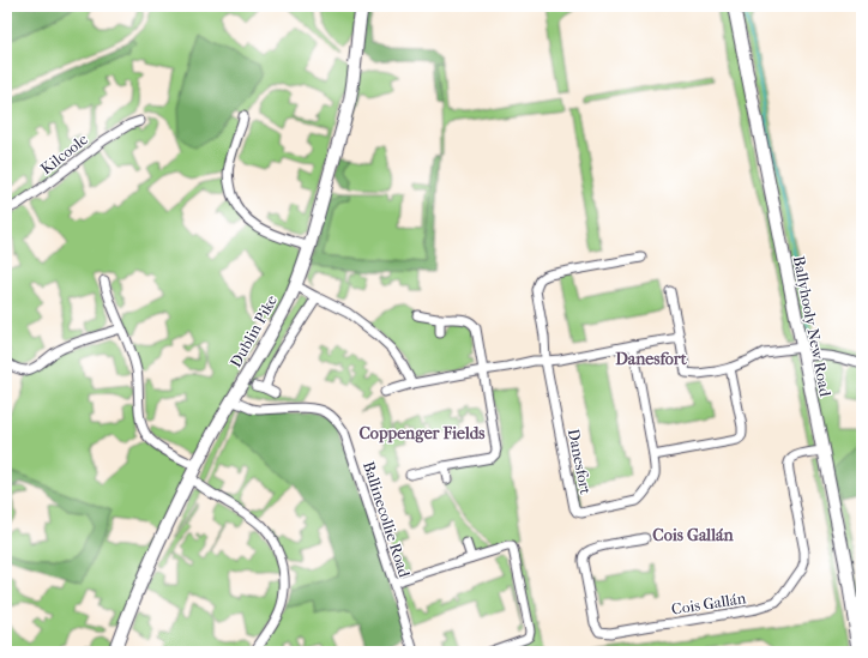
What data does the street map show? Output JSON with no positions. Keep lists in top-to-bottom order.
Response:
{
  "streets": {
    "street": [
      "Kilcoole",
      "Ballyhooly New Road",
      "Dublin Pike",
      "Danesfort",
      "Ballinecollie Road",
      "Cois Gallán"
    ]
  },
  "crossings": [
    ["Ballyhooly New Road", "Cois Gallán"],
    ["Dublin Pike", "Ballinecollie Road"]
  ],
  "districts": ["Danesfort", "Coppenger Fields", "Cois Gallán"]
}
